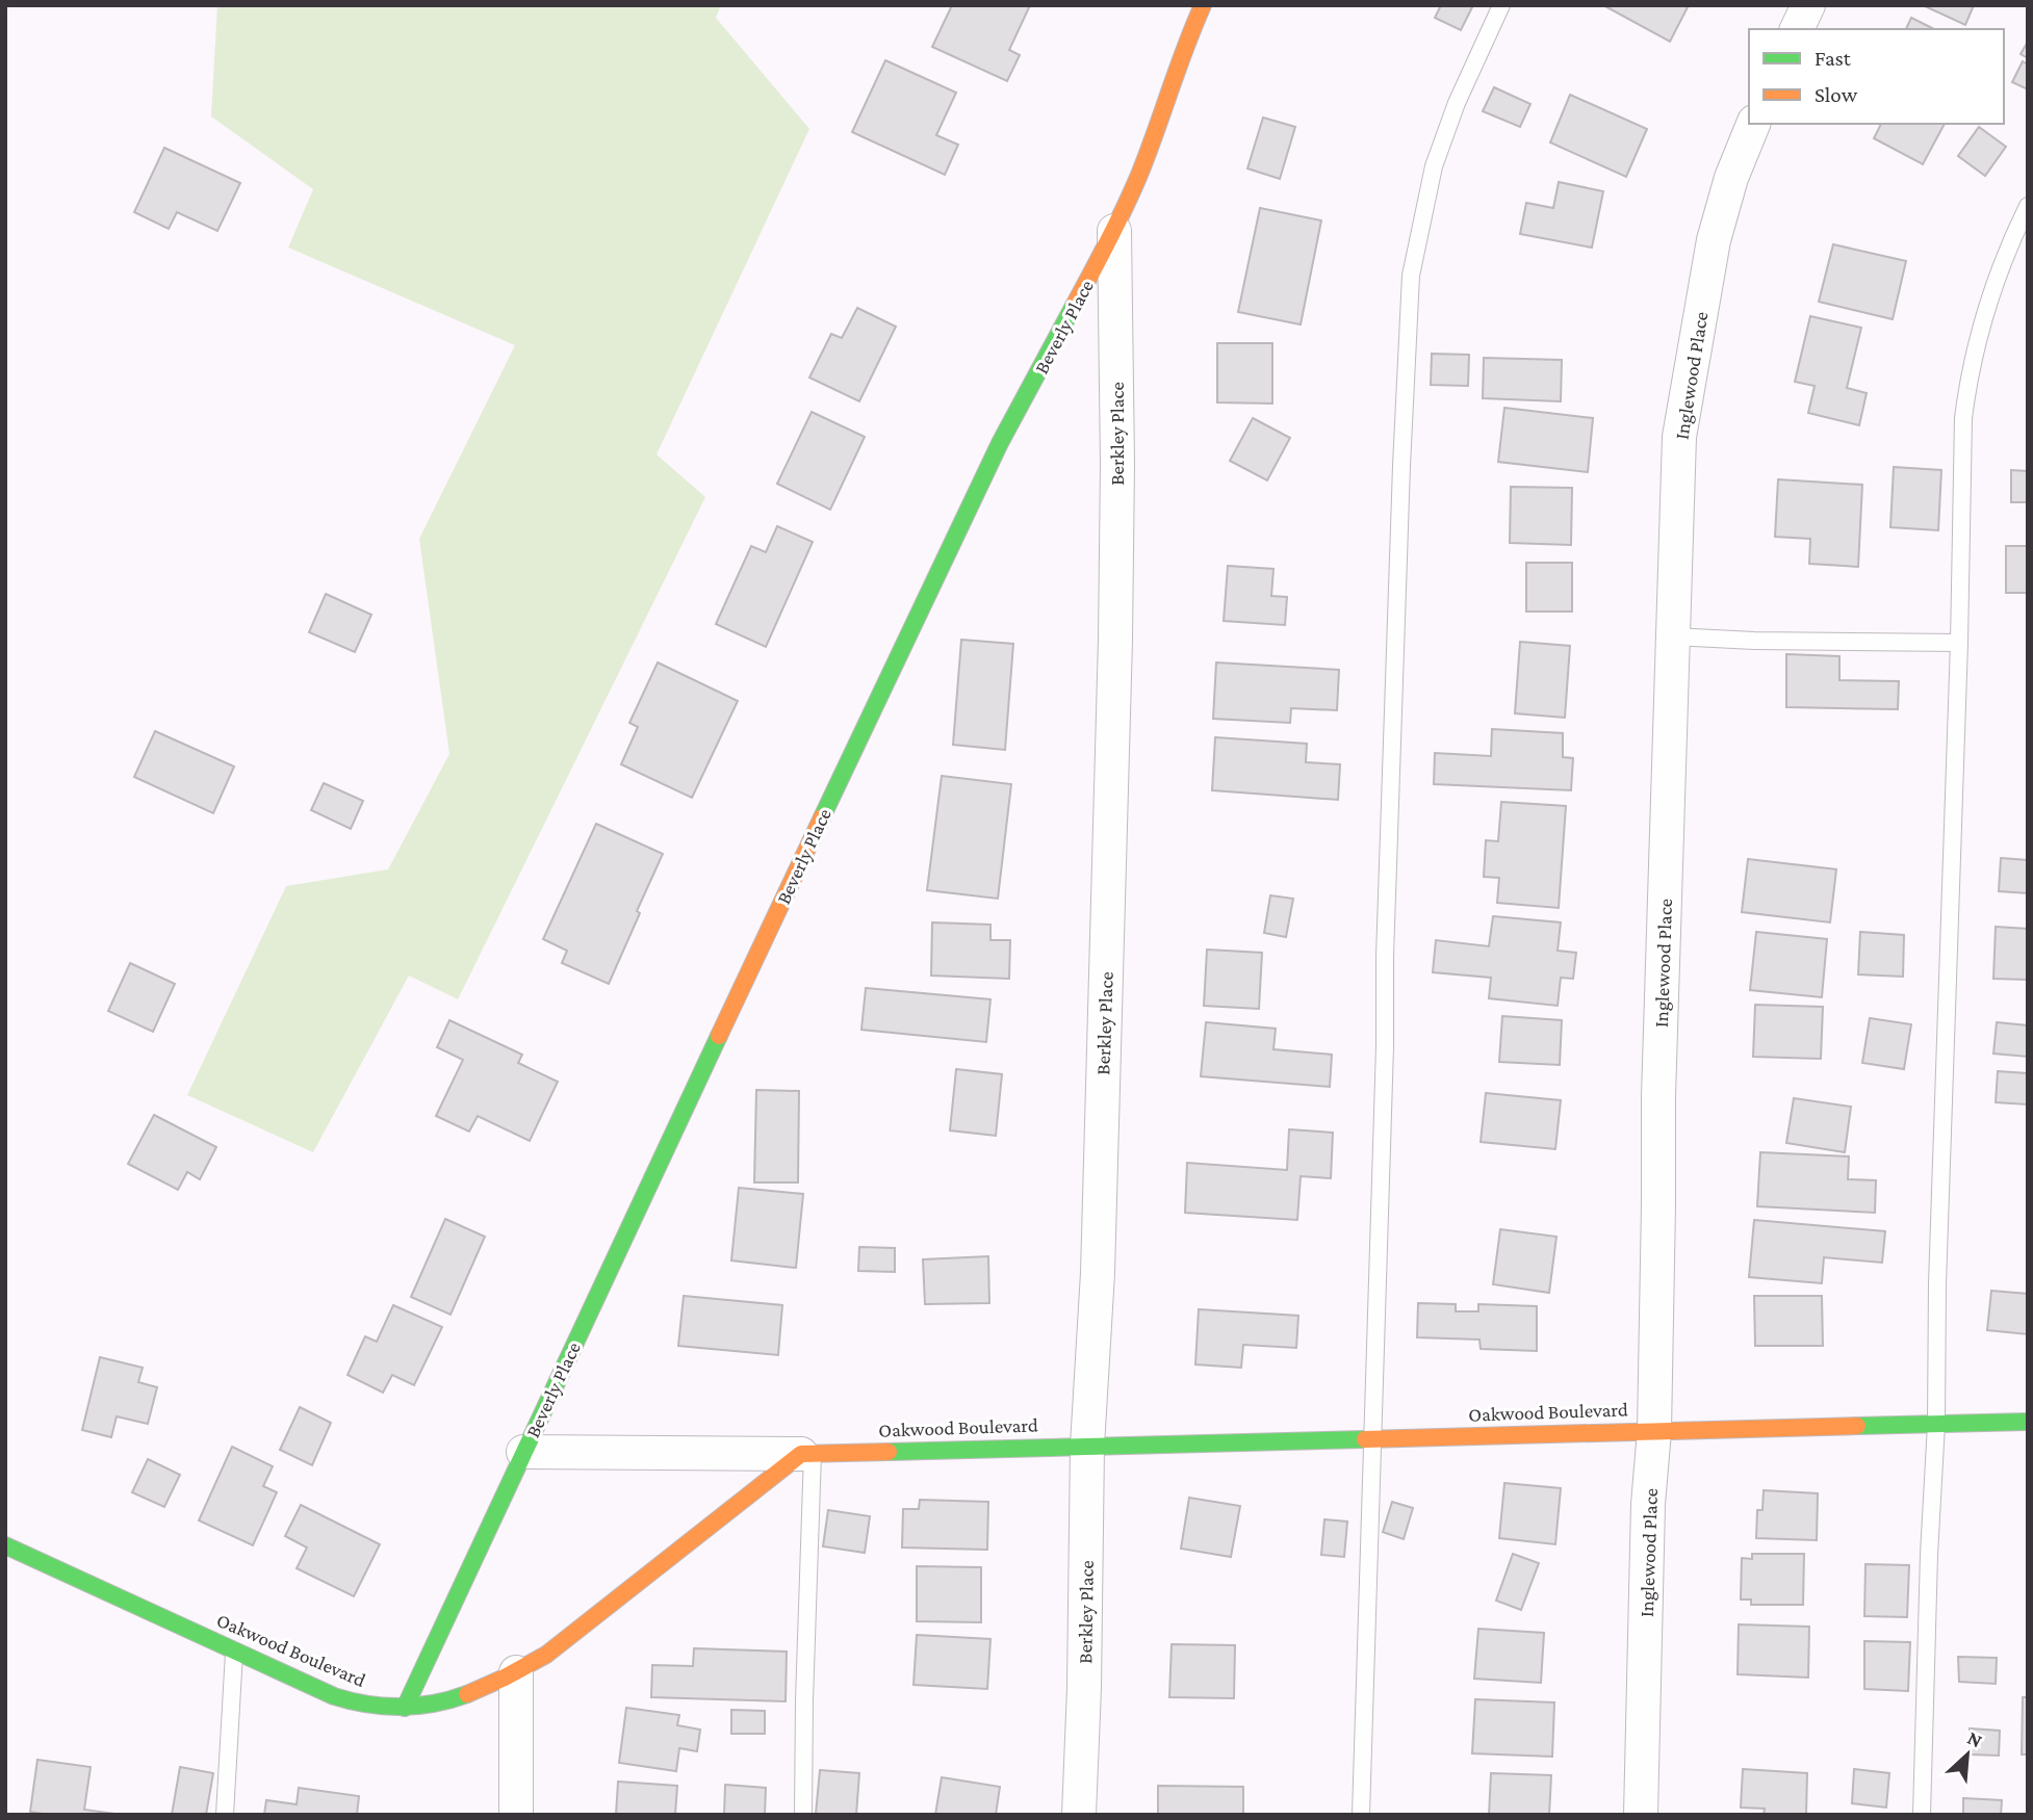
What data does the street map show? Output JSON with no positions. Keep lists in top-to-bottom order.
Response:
{
  "streets": {
    "street": [
      "Beverly Place",
      "Inglewood Place",
      "Berkley Place",
      "Oakwood Boulevard"
    ]
  },
  "crossings": [
    ["Beverly Place", "Berkley Place"],
    ["Beverly Place", "Oakwood Boulevard"],
    ["Inglewood Place", "Oakwood Boulevard"],
    ["Berkley Place", "Oakwood Boulevard"]
  ],
  "legend": ["Fast", "Slow"],
  "north": "top right"
}
